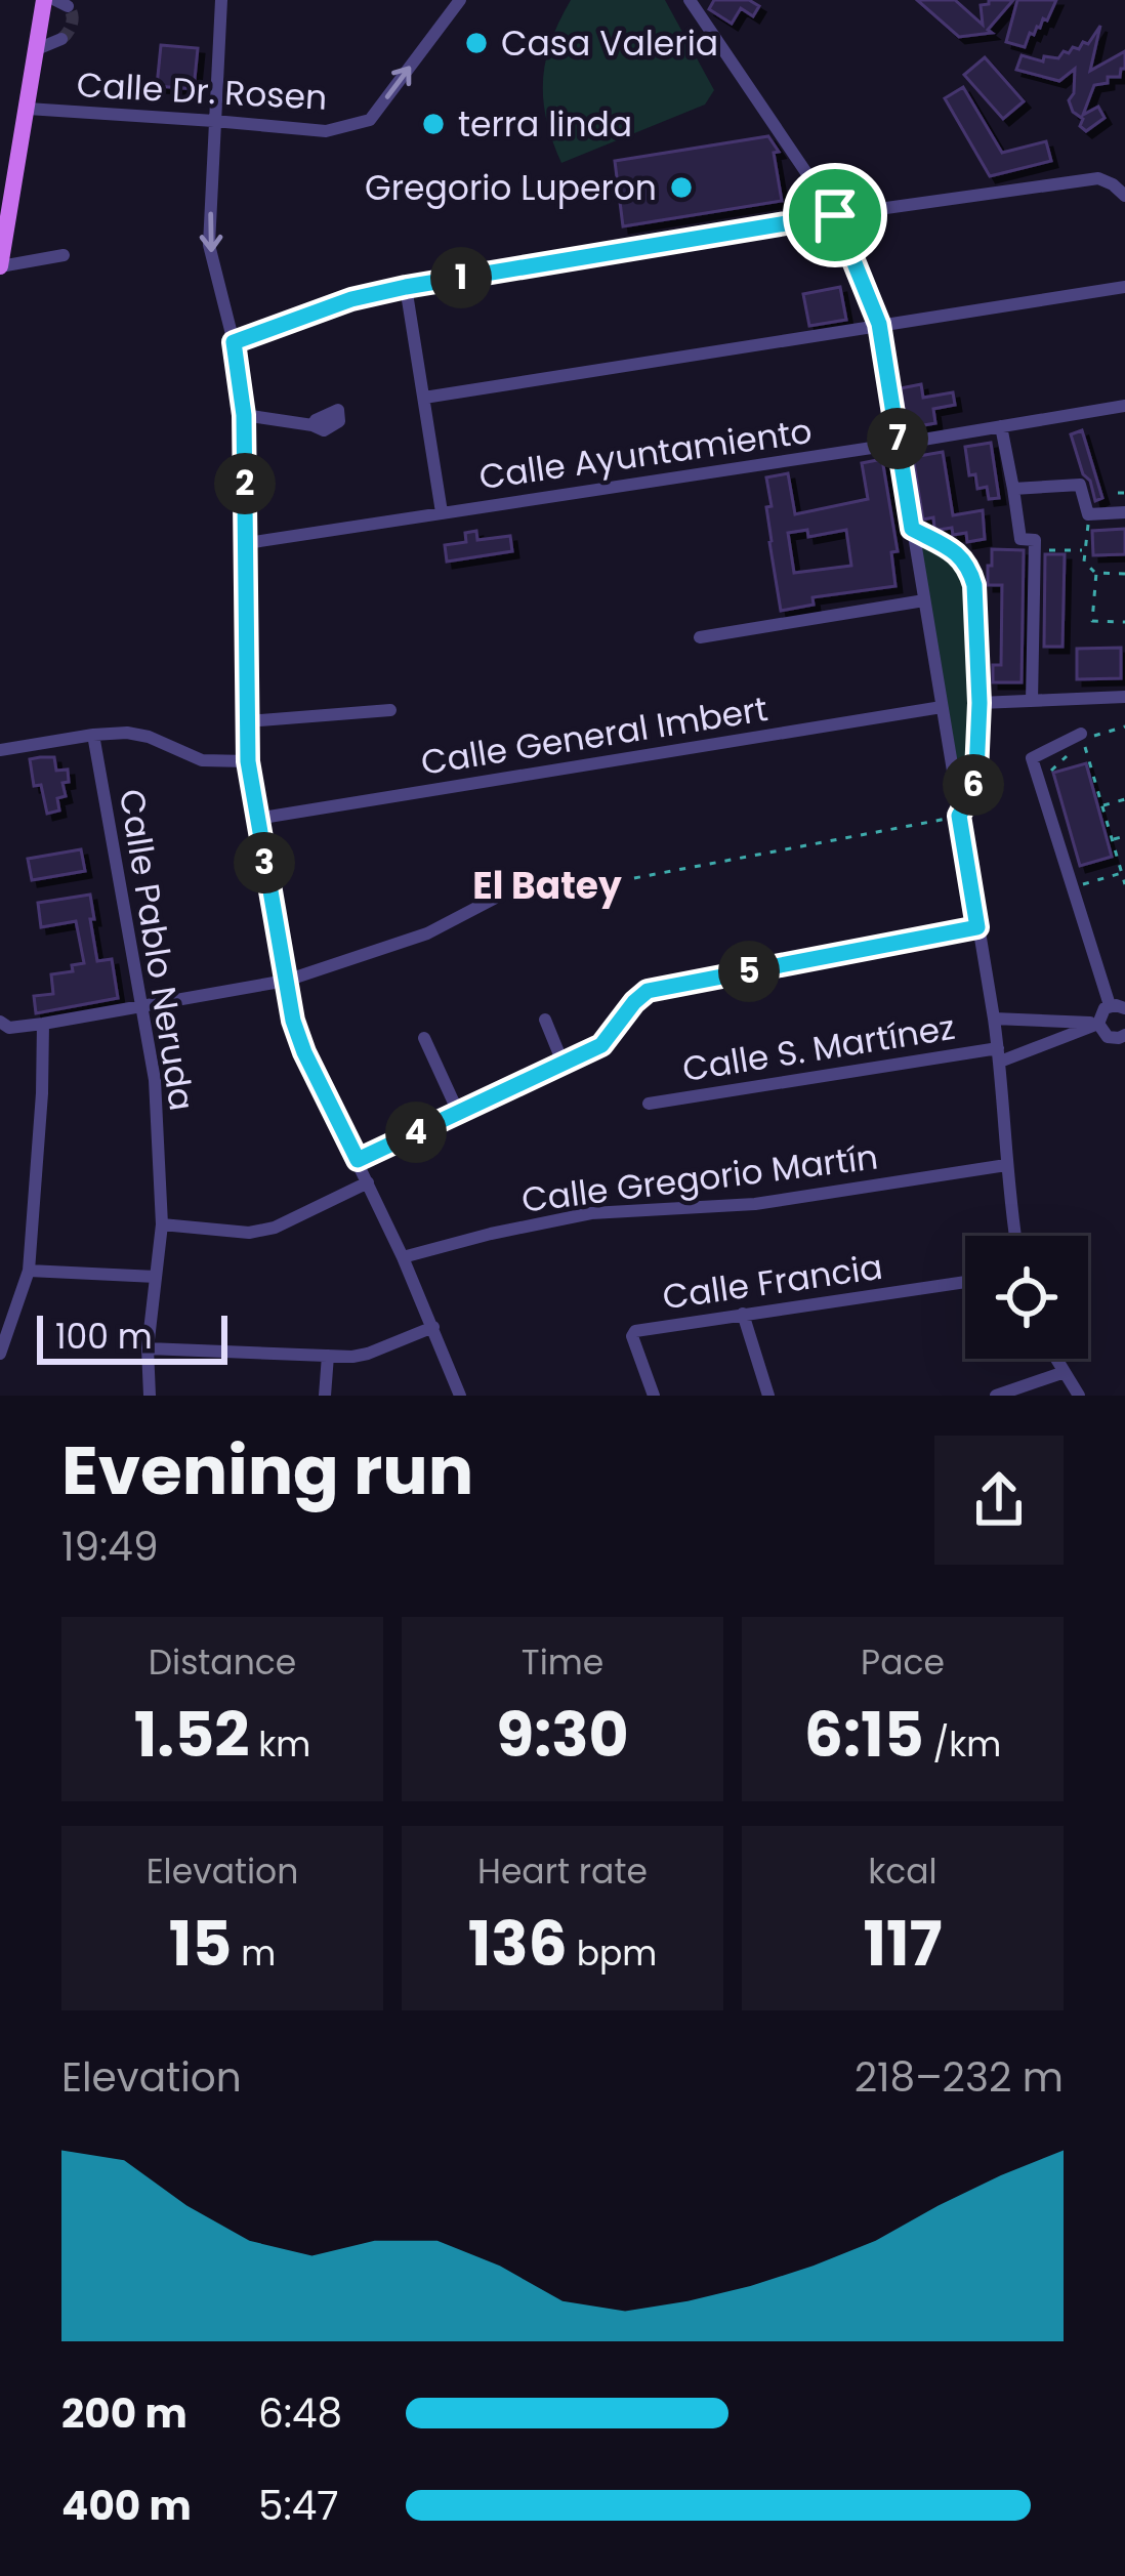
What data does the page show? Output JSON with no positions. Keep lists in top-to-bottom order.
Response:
{
  "streets": {
    "street": [
      "Calle Dr. Rosen",
      "Calle Ayuntamiento",
      "Calle General Imbert",
      "Calle Pablo Neruda",
      "Calle S. Martínez",
      "Calle Gregorio Martín",
      "Calle Francia"
    ]
  },
  "one_way": ["Calle Dr. Rosen"],
  "districts": ["El Batey"],
  "places": ["Casa Valeria", "terra linda", "Gregorio Luperon"],
  "scale_bar": "100 m",
  "page": {
    "pins": [
      "1",
      "7",
      "2",
      "6",
      "3",
      "5",
      "4"
    ],
    "scale": "100 m",
    "heading": ["Evening run", "19:49"],
    "stats": [
      ["Distance", "1.52 km"],
      ["Time", "9:30"],
      ["Pace", "6:15 /km"],
      ["Elevation", "15 m"],
      ["Heart rate", "136 bpm"],
      ["kcal", "117"]
    ],
    "chart": ["Elevation", "218–232 m"],
    "list": [
      {
        "name": "200 m",
        "note": "6:48"
      },
      {
        "name": "400 m",
        "note": "5:47"
      }
    ]
  }
}
